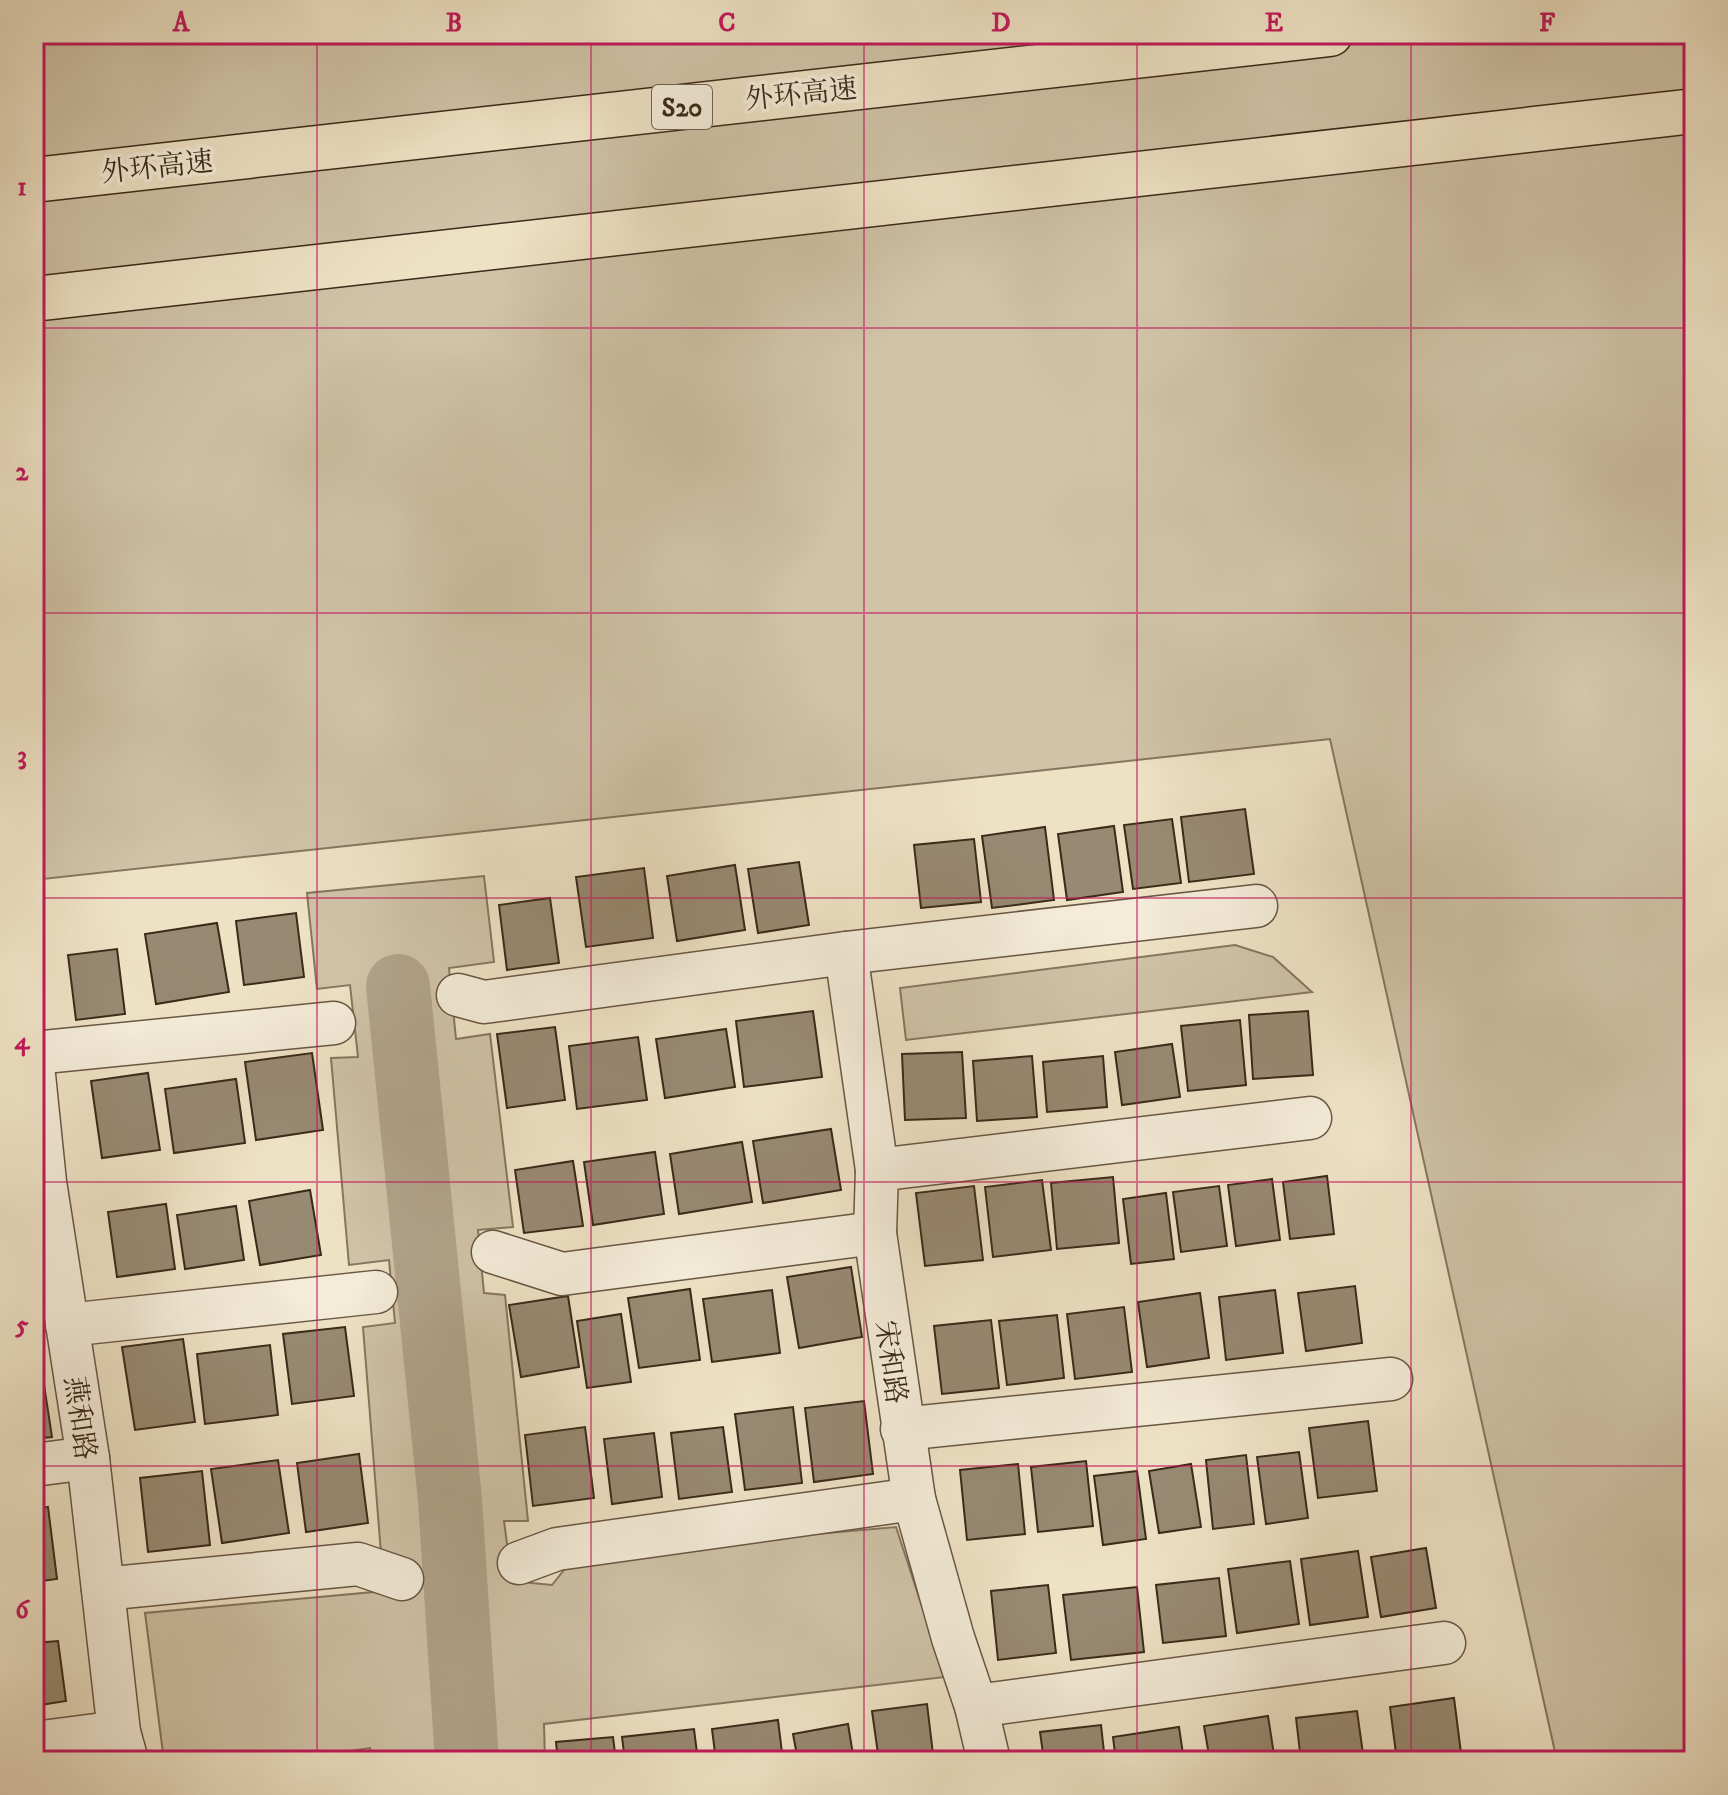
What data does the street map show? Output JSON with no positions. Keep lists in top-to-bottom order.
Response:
{
  "streets": {
    "highway": ["外环高速", "S20"],
    "street": ["宋和路", "燕和路"]
  },
  "grid": {
    "columns": [
      "A",
      "B",
      "C",
      "D",
      "E",
      "F"
    ],
    "rows": [
      "1",
      "2",
      "3",
      "4",
      "5",
      "6"
    ]
  }
}
